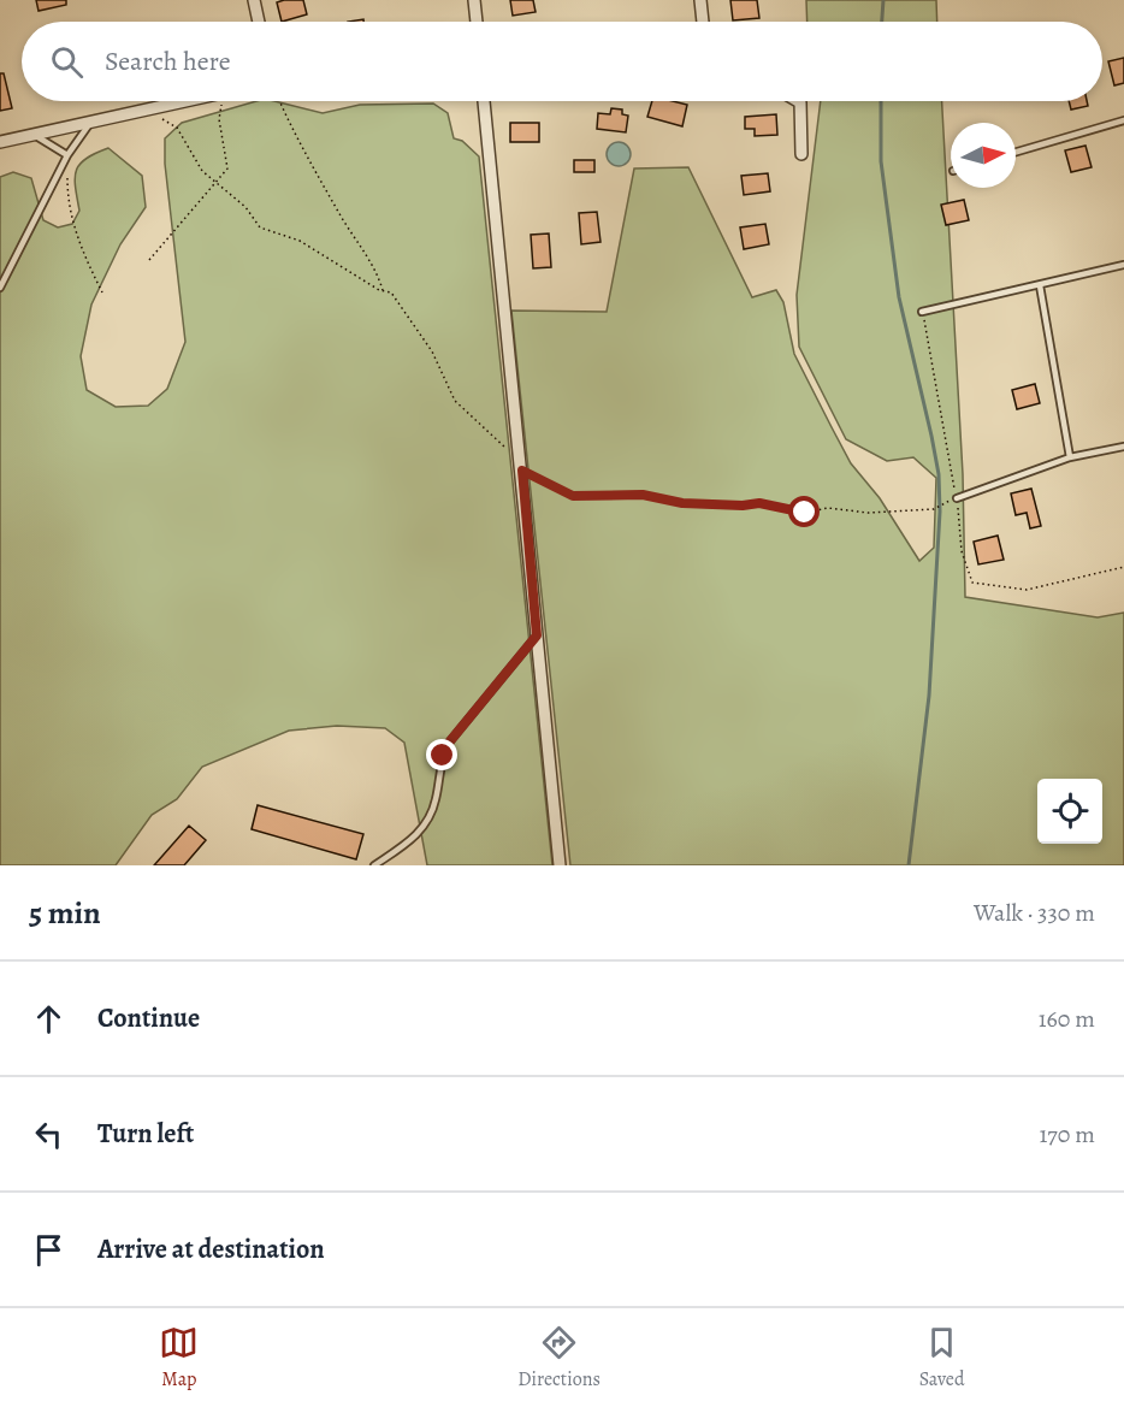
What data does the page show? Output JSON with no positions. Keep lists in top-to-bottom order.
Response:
{
  "north": "right",
  "page": {
    "search": "Search here",
    "heading": ["5 min", "Walk · 330 m"],
    "list": [
      ["Continue", "160 m"],
      ["Turn left", "170 m"],
      "Arrive at destination"
    ],
    "nav": ["Map", "Directions", "Saved"]
  }
}
